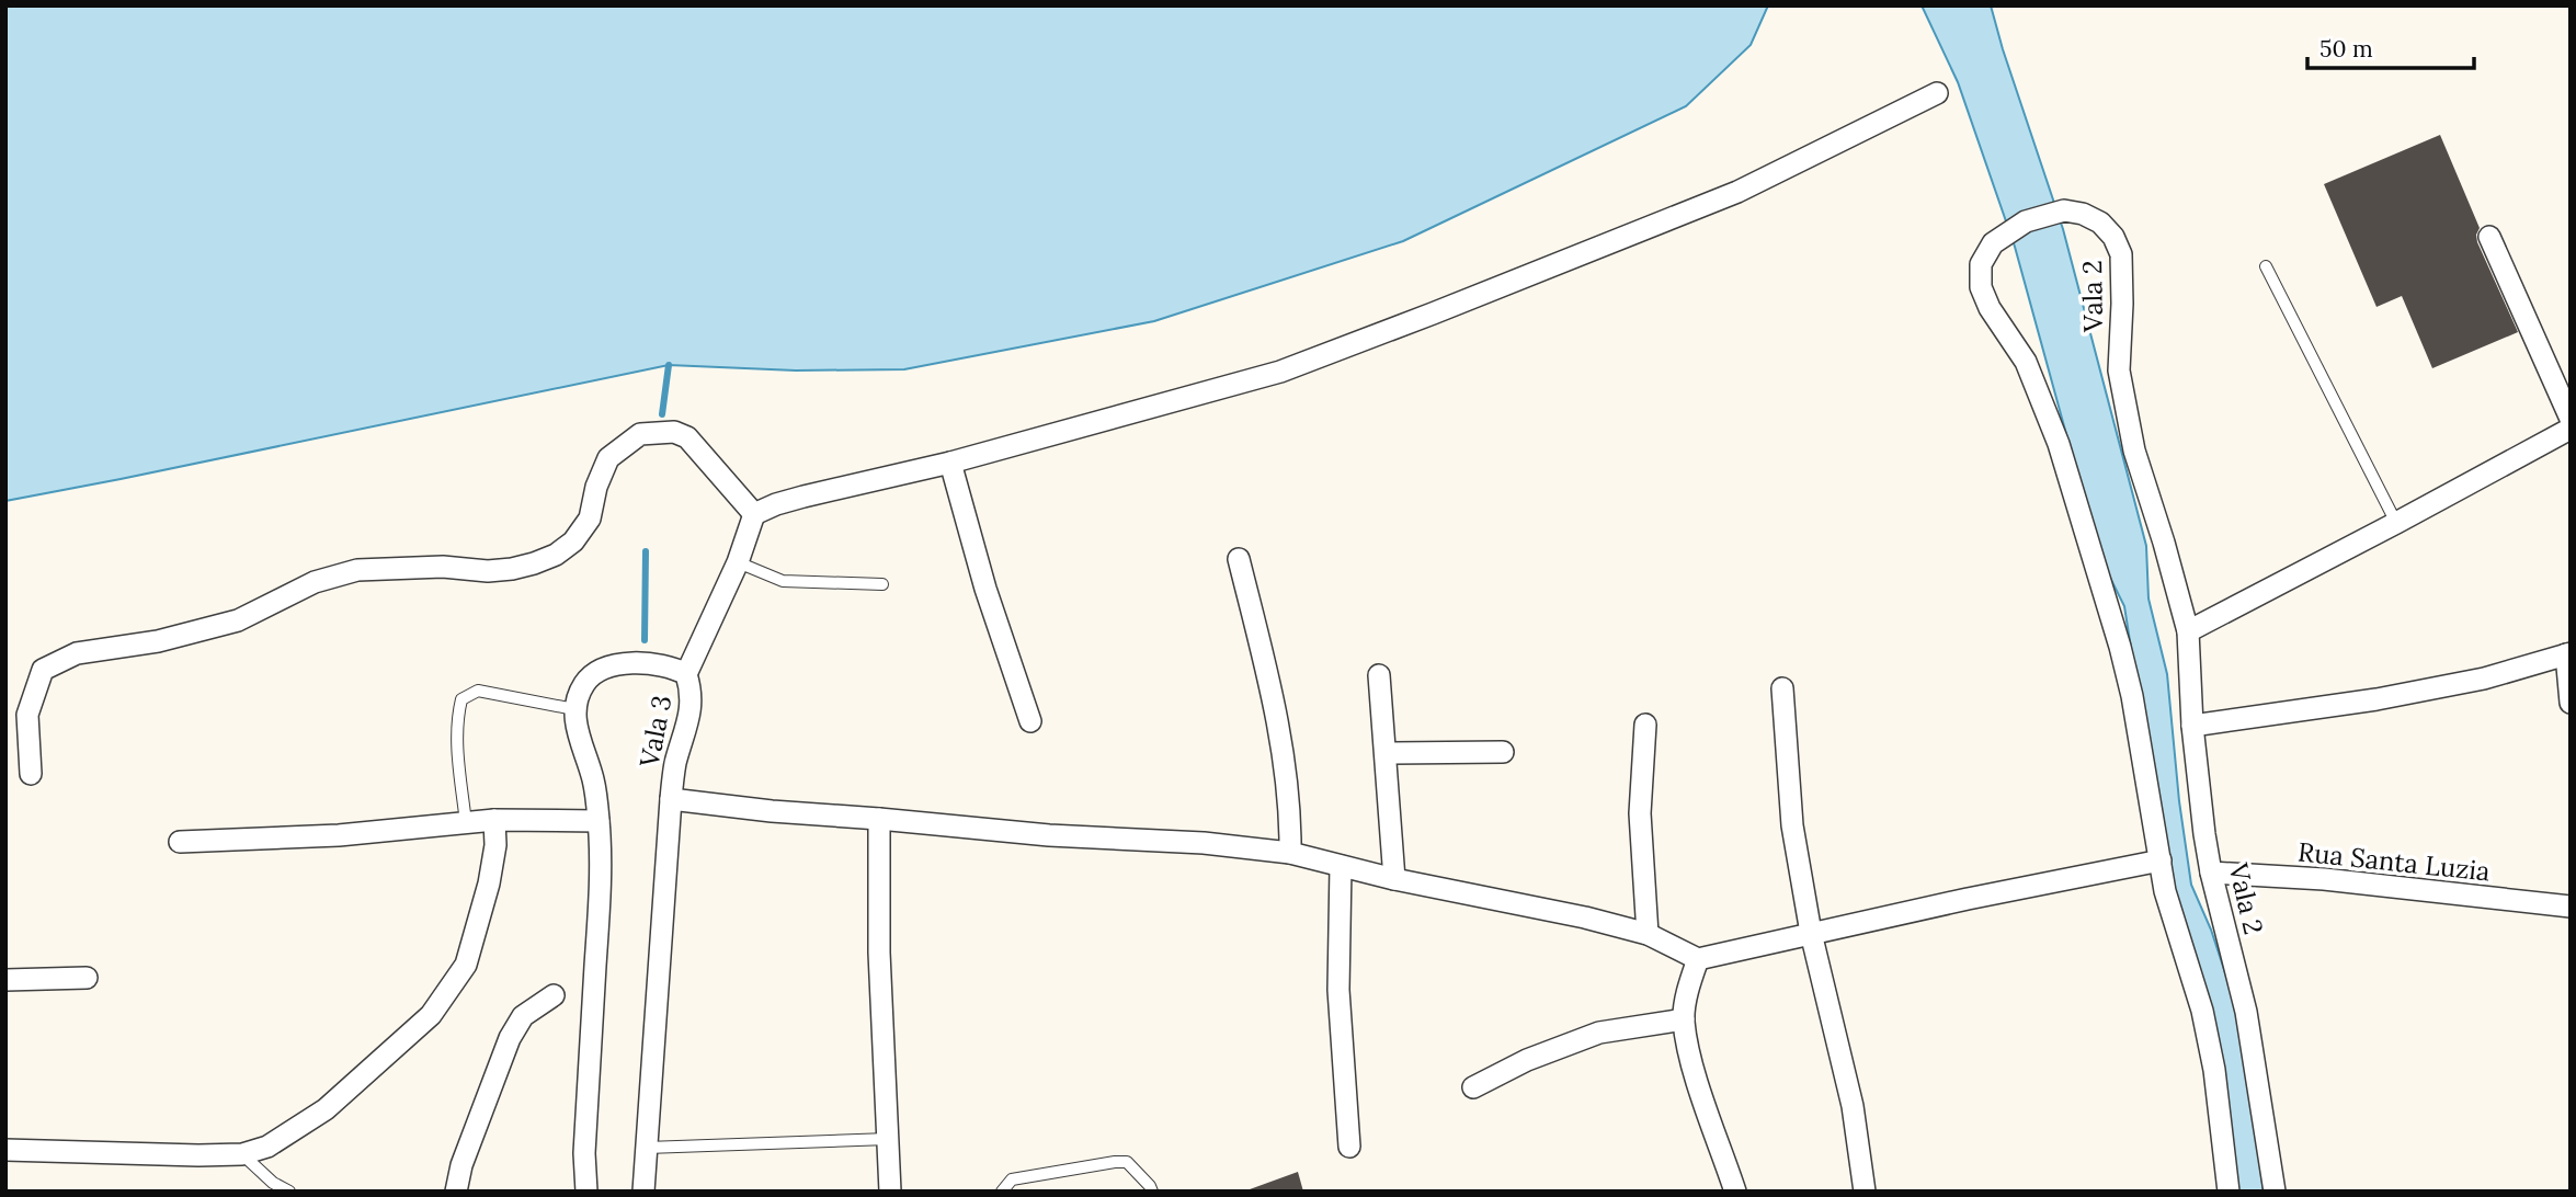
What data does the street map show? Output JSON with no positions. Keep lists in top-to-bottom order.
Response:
{
  "streets": {
    "street": ["Vala 2", "Vala 3", "Rua Santa Luzia"]
  },
  "crossings": [
    ["Vala 2", "Rua Santa Luzia"]
  ],
  "scale_bar": "50 m"
}
